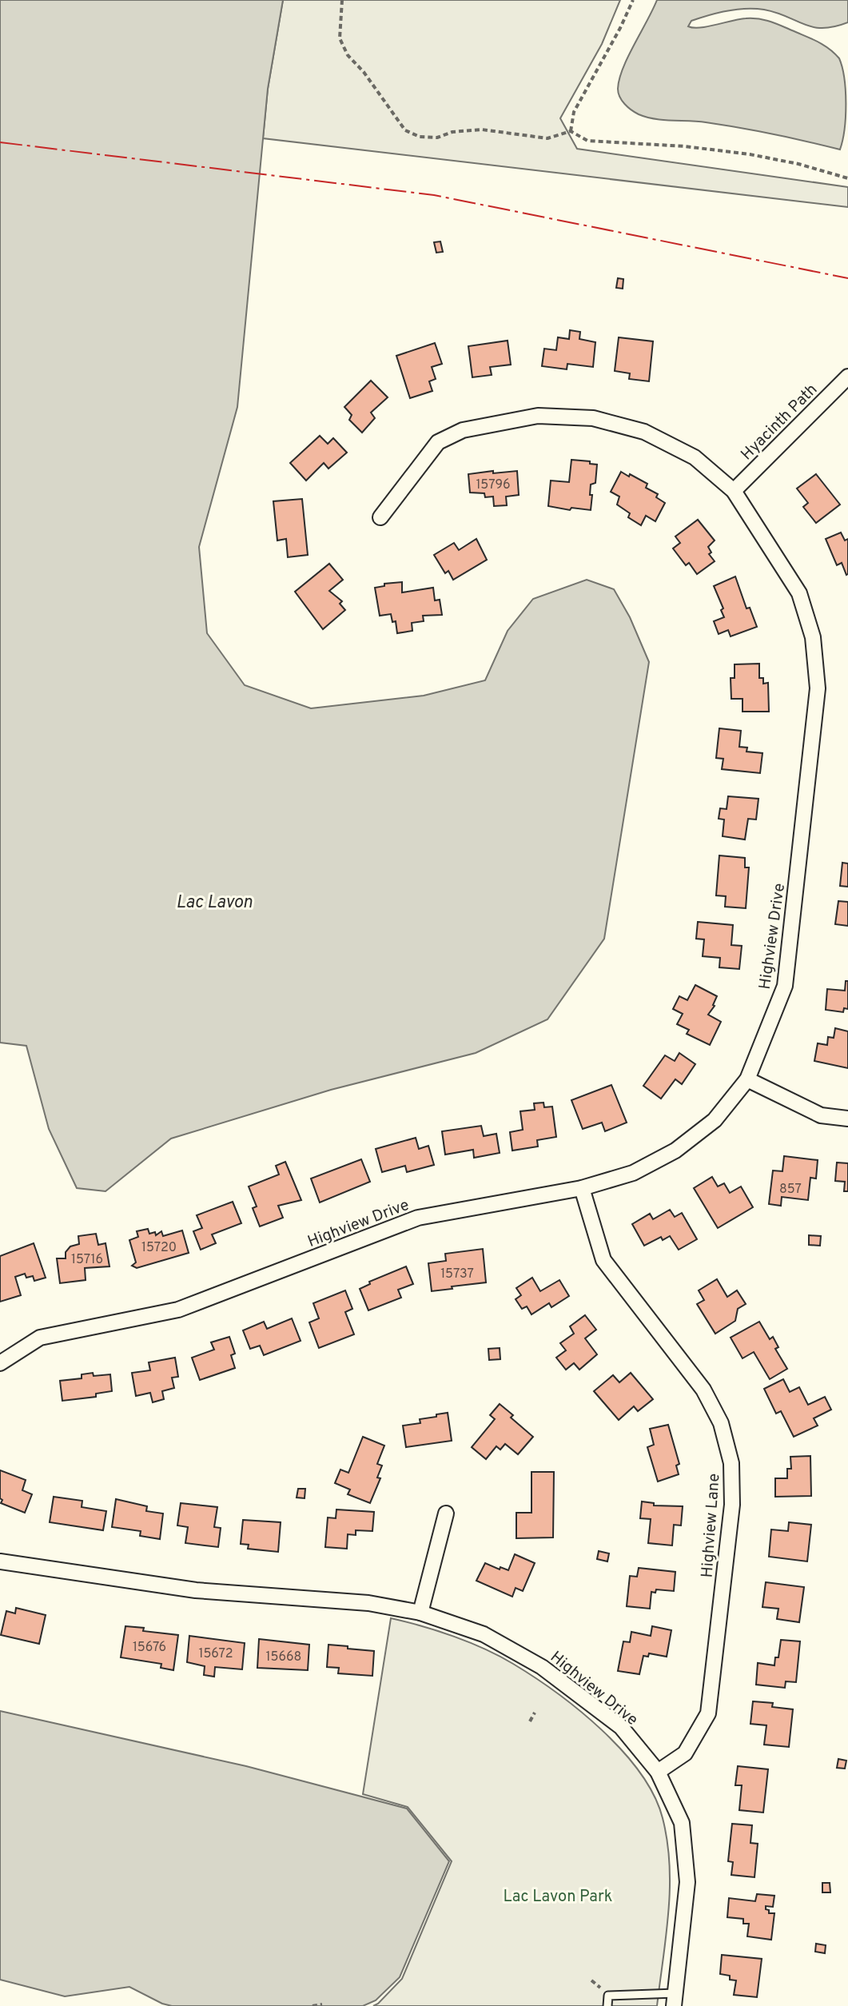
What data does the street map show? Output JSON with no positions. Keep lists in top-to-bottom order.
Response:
{
  "streets": {
    "street": ["Hyacinth Path", "Highview Drive", "Highview Lane"]
  },
  "crossings": [
    ["Hyacinth Path", "Highview Drive"],
    ["Highview Drive", "Highview Lane"]
  ],
  "water": ["Lac Lavon"],
  "parks": ["Lac Lavon Park"],
  "house_numbers": [
    "15796",
    "857",
    "15720",
    "15716",
    "15737",
    "15676",
    "15672",
    "15668"
  ]
}
